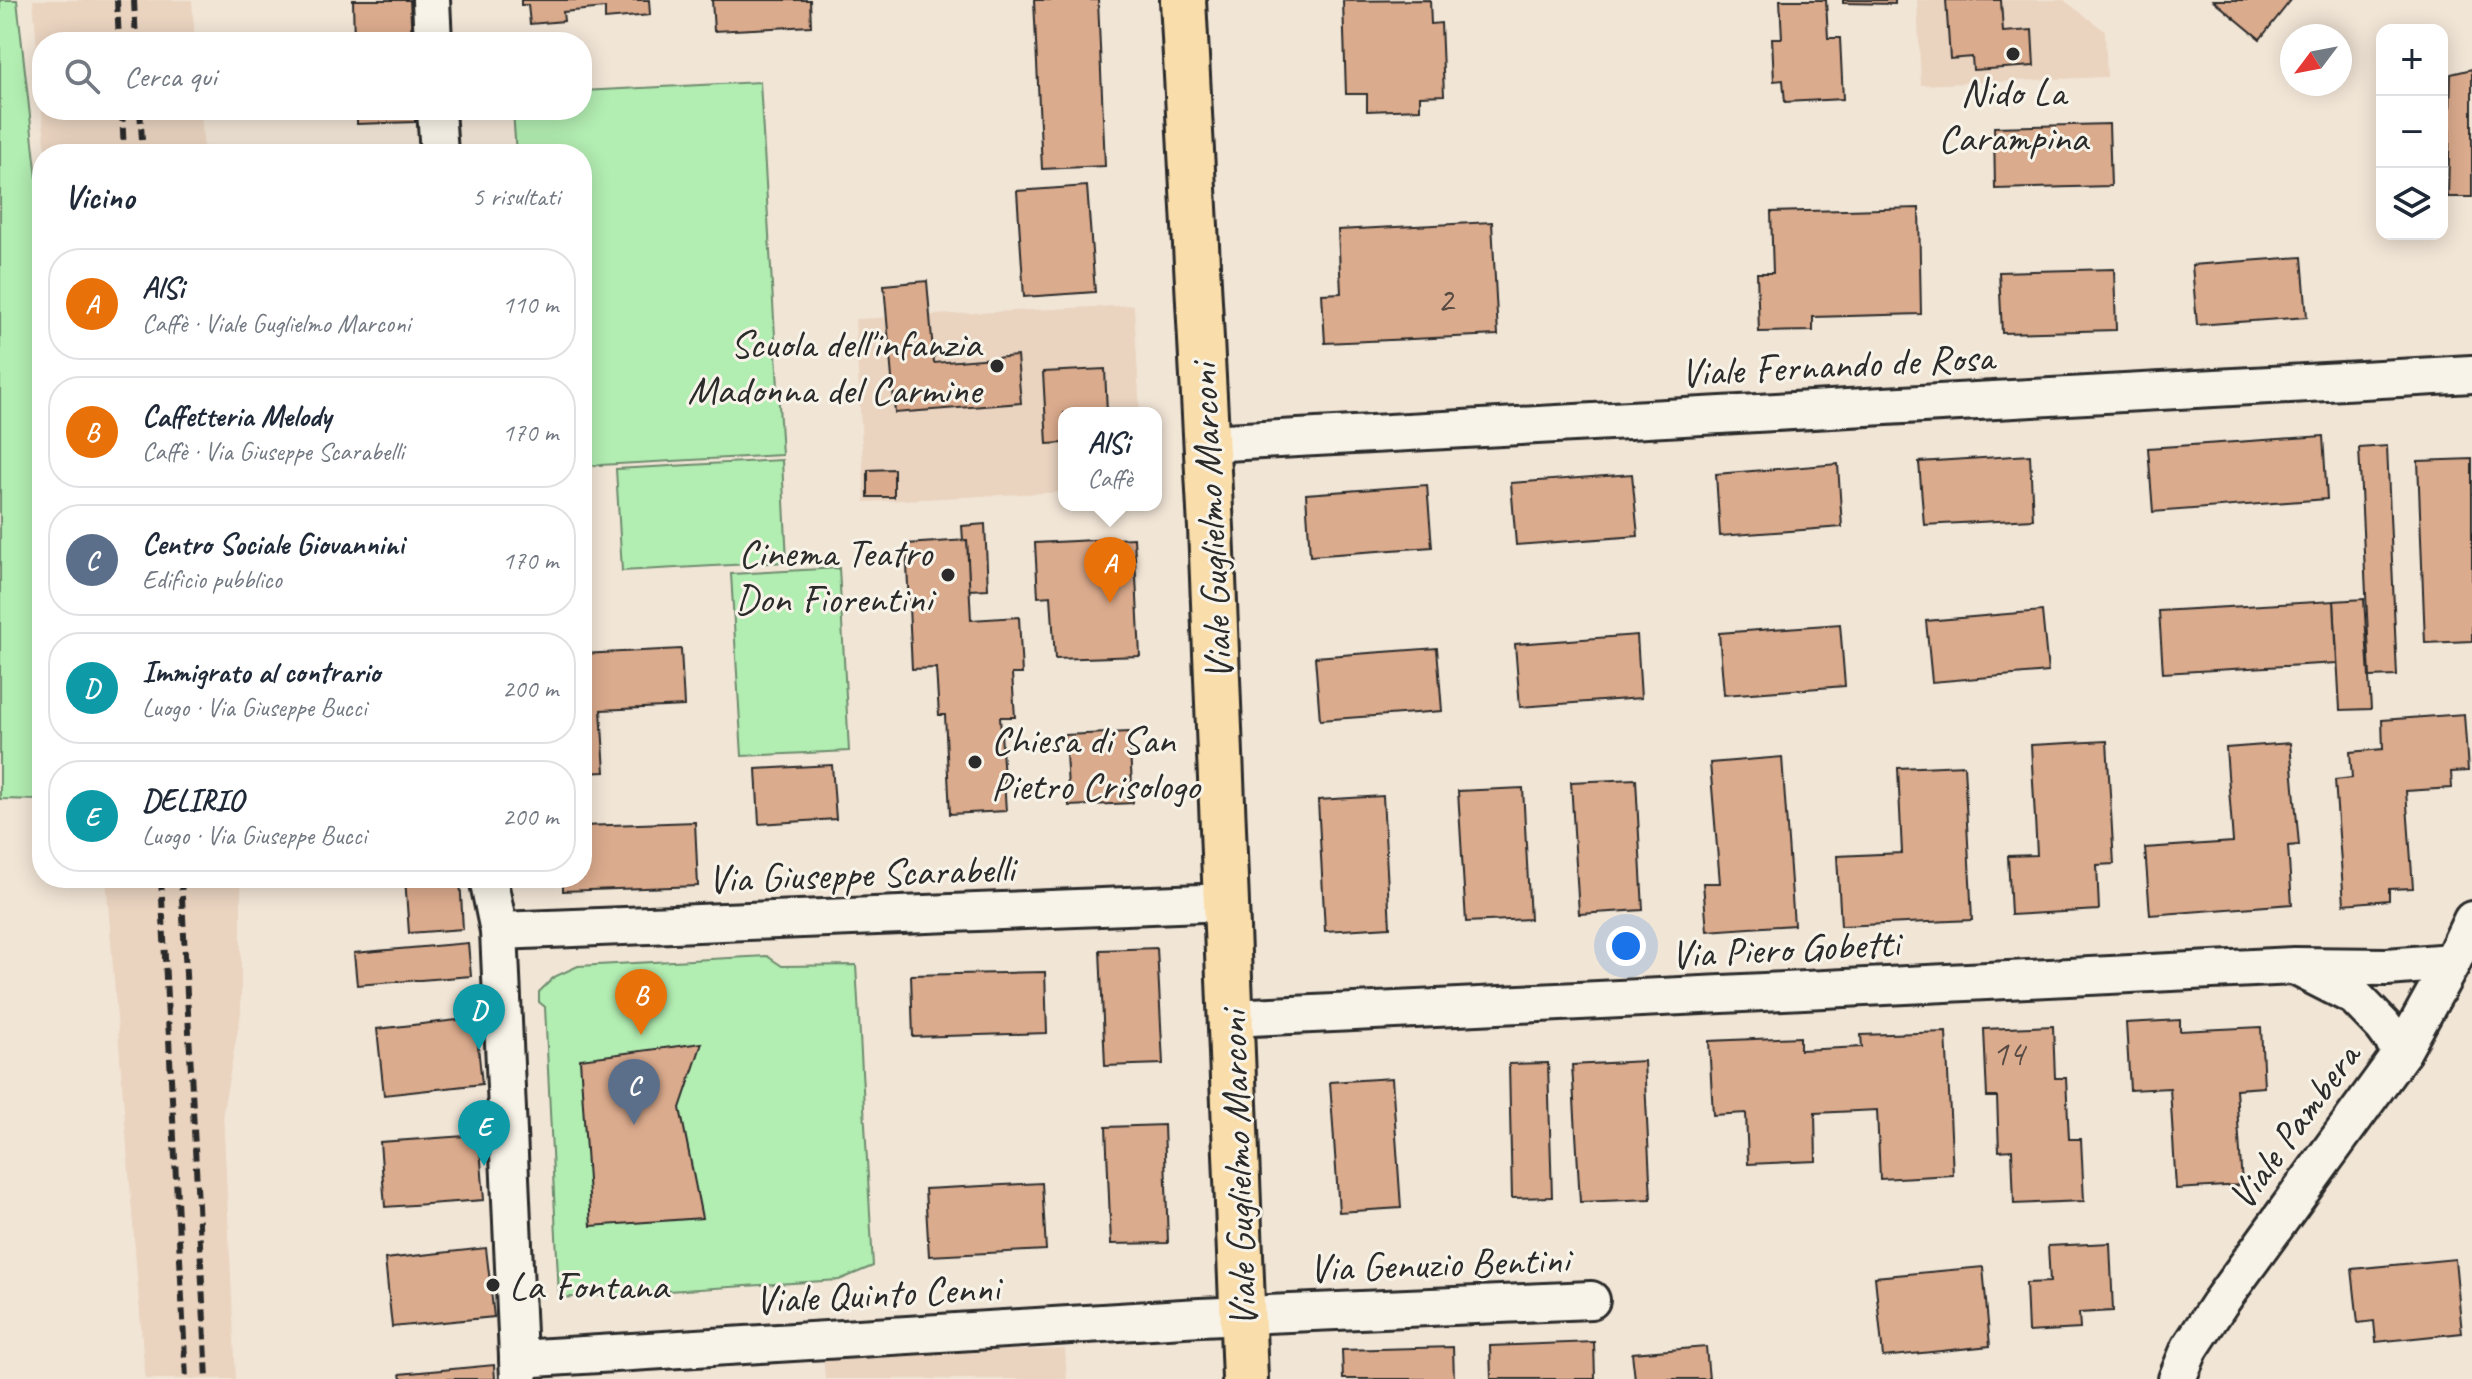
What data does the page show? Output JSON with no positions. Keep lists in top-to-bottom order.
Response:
{
  "streets": {
    "main road": ["Viale Guglielmo Marconi"],
    "street": [
      "Viale Fernando de Rosa",
      "Via Giuseppe Scarabelli",
      "Via Piero Gobetti",
      "Viale Pambera",
      "Via Genuzio Bentini",
      "Viale Quinto Cenni"
    ]
  },
  "crossings": [
    ["Viale Fernando de Rosa", "Viale Guglielmo Marconi"],
    ["Viale Guglielmo Marconi", "Via Giuseppe Scarabelli"],
    ["Viale Guglielmo Marconi", "Via Piero Gobetti"],
    ["Viale Guglielmo Marconi", "Via Genuzio Bentini"],
    ["Viale Guglielmo Marconi", "Viale Quinto Cenni"],
    ["Via Piero Gobetti", "Viale Pambera"],
    ["Via Genuzio Bentini", "Viale Quinto Cenni"]
  ],
  "places": [
    "Nido La Carampina",
    "Scuola dell'infanzia Madonna del Carmine",
    "Cinema Teatro Don Fiorentini",
    "Chiesa di San Pietro Crisologo",
    "La Fontana"
  ],
  "house_numbers": ["2", "14"],
  "north": "bottom left",
  "page": {
    "map_buttons": ["+", "−"],
    "search": "Cerca qui",
    "heading": ["Vicino", "5 risultati"],
    "list": [
      {
        "mark": "A",
        "name": "AlSi",
        "note": "Caffè · Viale Guglielmo Marconi",
        "value": "110 m"
      },
      {
        "mark": "B",
        "name": "Caffetteria Melody",
        "note": "Caffè · Via Giuseppe Scarabelli",
        "value": "170 m"
      },
      {
        "mark": "C",
        "name": "Centro Sociale Giovannini",
        "note": "Edificio pubblico",
        "value": "170 m"
      },
      {
        "mark": "D",
        "name": "Immigrato al contrario",
        "note": "Luogo · Via Giuseppe Bucci",
        "value": "200 m"
      },
      {
        "mark": "E",
        "name": "DELIRIO",
        "note": "Luogo · Via Giuseppe Bucci",
        "value": "200 m"
      }
    ],
    "popup": ["AlSi", "Caffè"],
    "pins": [
      "A",
      "B",
      "D",
      "C",
      "E"
    ]
  }
}
